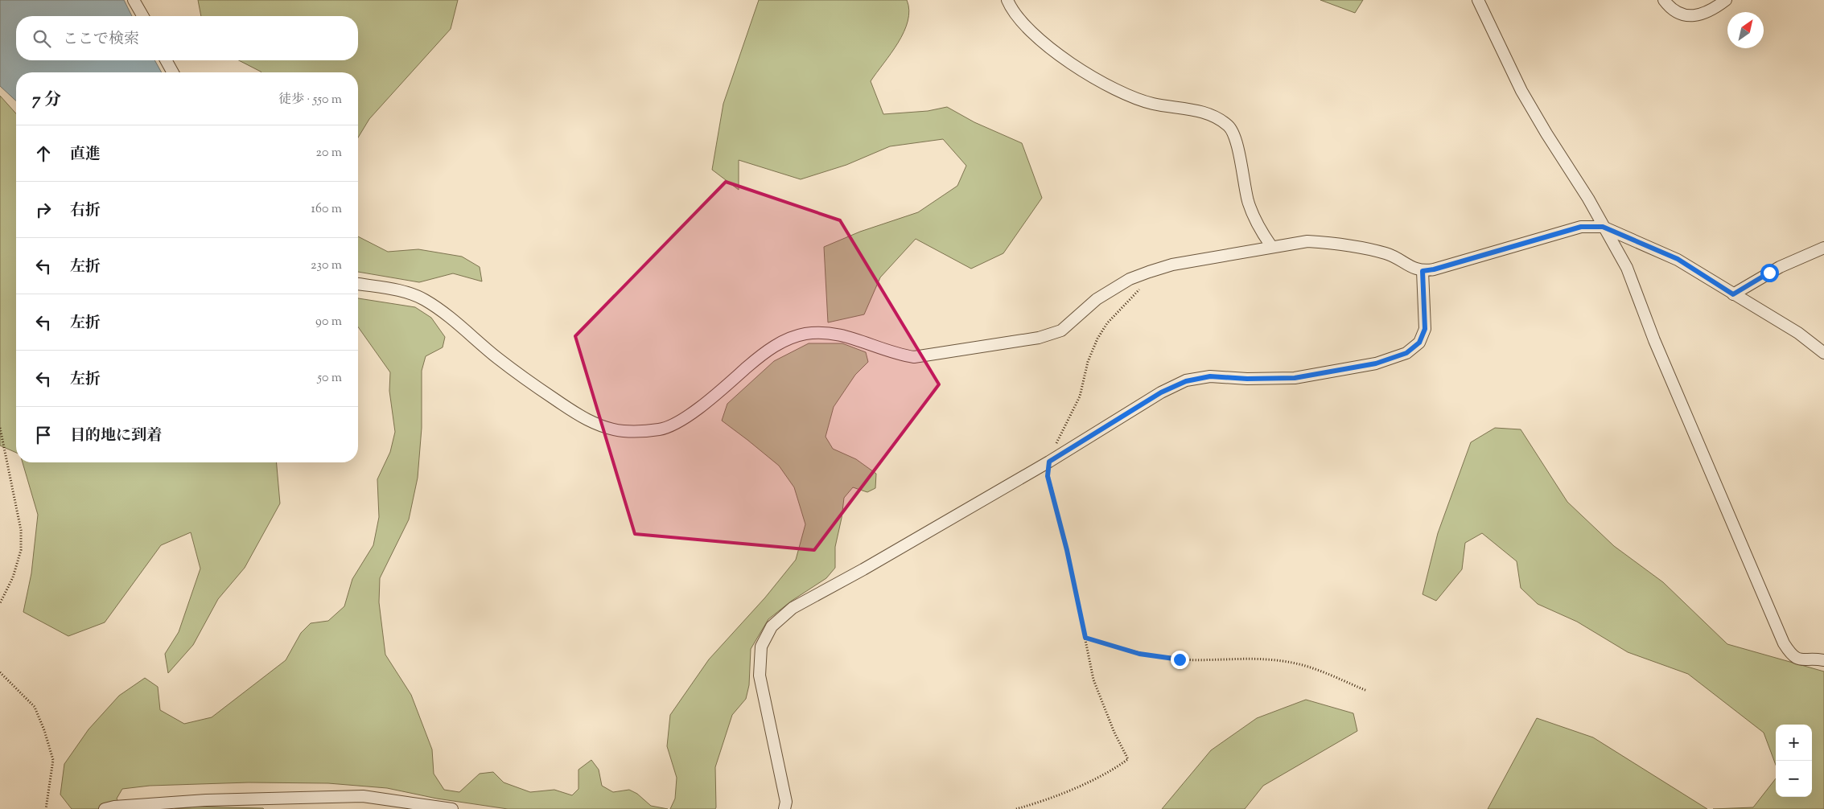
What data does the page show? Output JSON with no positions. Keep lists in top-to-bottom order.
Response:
{
  "north": "top right",
  "page": {
    "search": "ここで検索",
    "heading": ["7 分", "徒歩 · 550 m"],
    "list": [
      ["直進", "20 m"],
      ["右折", "160 m"],
      ["左折", "230 m"],
      ["左折", "90 m"],
      ["左折", "50 m"],
      "目的地に到着"
    ],
    "map_buttons": ["+", "−"]
  }
}
